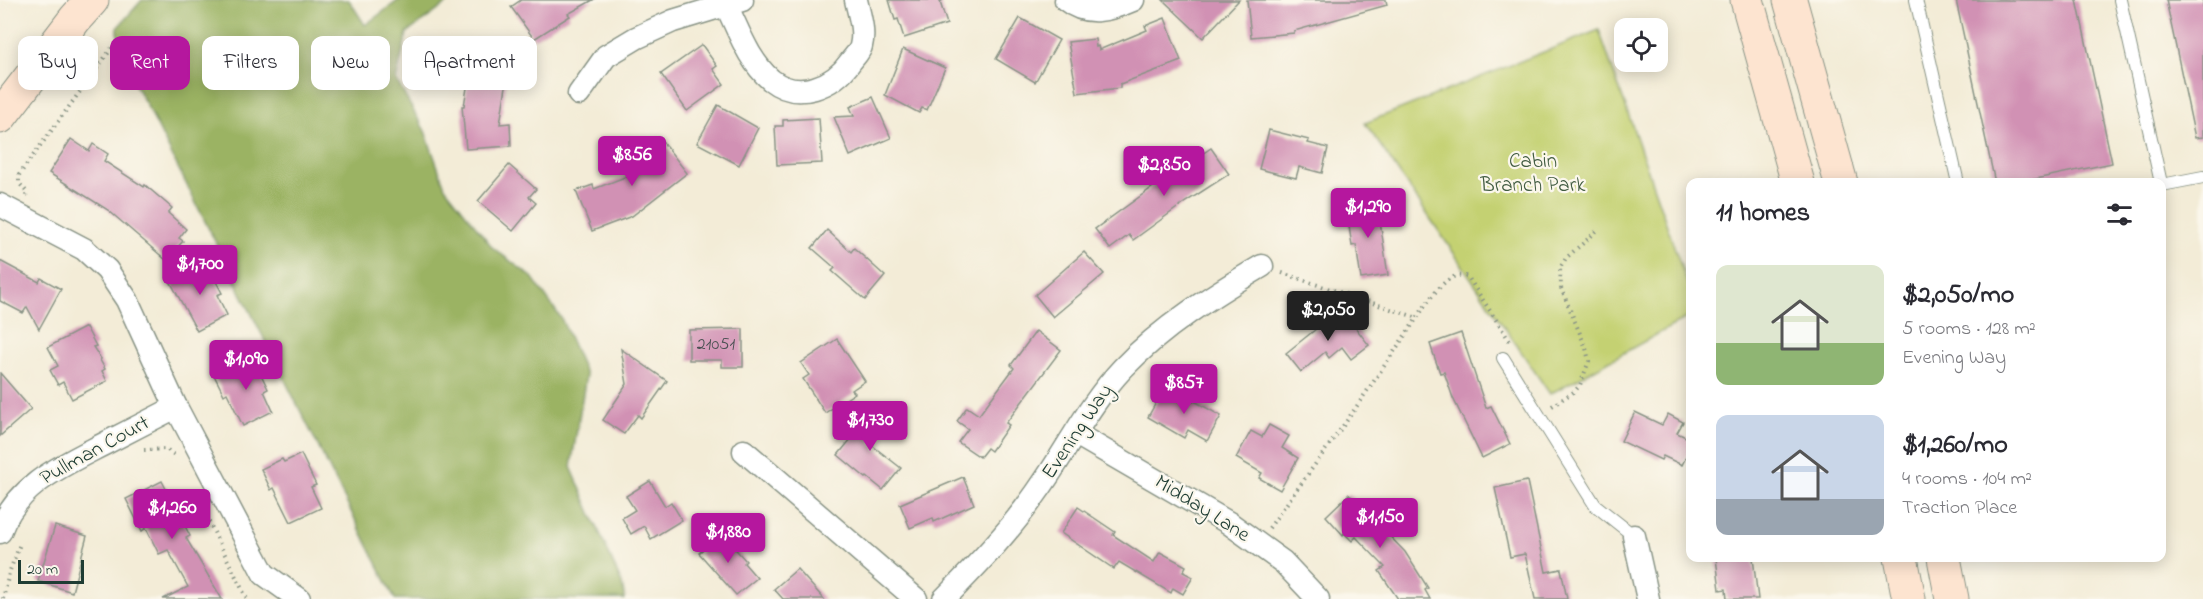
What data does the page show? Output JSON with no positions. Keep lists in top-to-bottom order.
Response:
{
  "streets": {
    "street": ["Evening Way", "Pullman Court", "Midday Lane"]
  },
  "crossings": [
    ["Evening Way", "Midday Lane"]
  ],
  "parks": ["Cabin Branch Park"],
  "house_numbers": ["21051"],
  "scale_bar": "20 m",
  "page": {
    "chip": [
      "Buy",
      "Rent",
      "Filters",
      "New",
      "Apartment"
    ],
    "price": [
      "$856",
      "$2,850",
      "$1,290",
      "$1,700",
      "$2,050",
      "$1,090",
      "$857",
      "$1,730",
      "$1,260",
      "$1,150",
      "$1,880"
    ],
    "heading": "11 homes",
    "list": [
      {
        "name": "$2,050/mo",
        "note": "5 rooms · 128 m² · Evening Way"
      },
      {
        "name": "$1,260/mo",
        "note": "4 rooms · 104 m² · Traction Place"
      }
    ],
    "scale": "20 m"
  }
}
